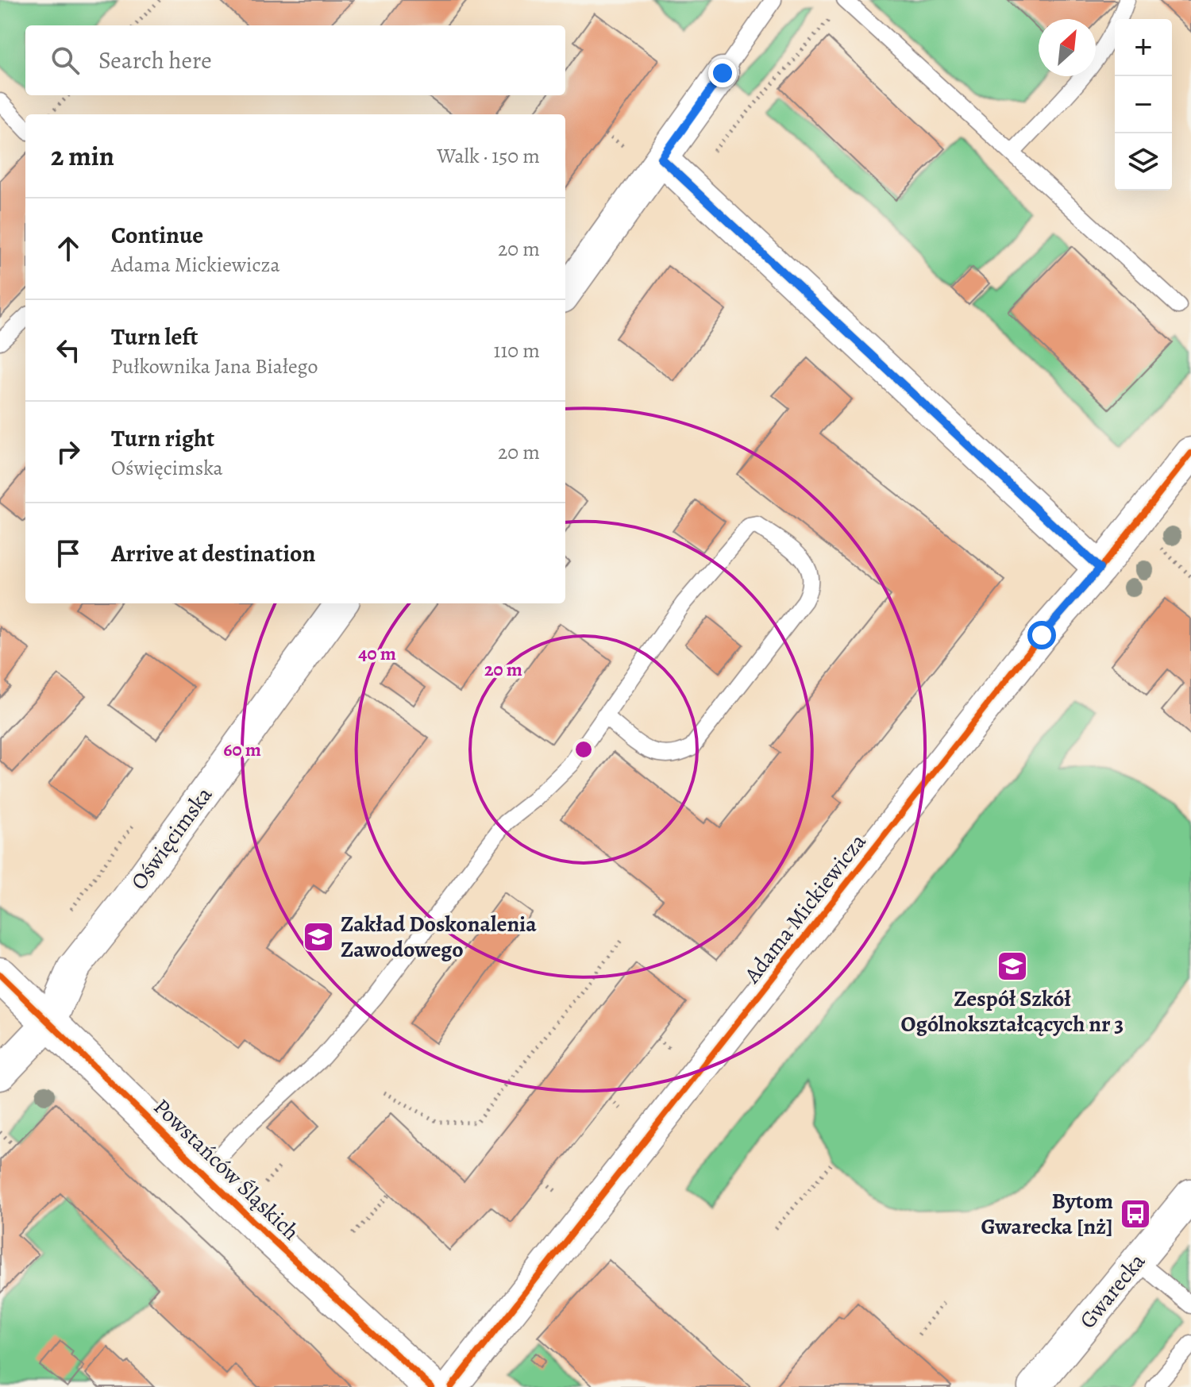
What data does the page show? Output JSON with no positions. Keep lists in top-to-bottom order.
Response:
{
  "streets": {
    "street": [
      "Oświęcimska",
      "Adama Mickiewicza",
      "Powstańców Śląskich",
      "Gwarecka"
    ]
  },
  "crossings": [
    ["Oświęcimska", "Powstańców Śląskich"]
  ],
  "places": {
    "school or university": ["Zakład Doskonalenia Zawodowego", "Zespół Szkół Ogólnokształcących nr 3"],
    "bus stop": ["Bytom Gwarecka [nż]"]
  },
  "north": "top right",
  "page": {
    "map_buttons": ["+", "−"],
    "search": "Search here",
    "heading": ["2 min", "Walk · 150 m"],
    "list": [
      ["Continue", "Adama Mickiewicza", "20 m"],
      ["Turn left", "Pułkownika Jana Białego", "110 m"],
      ["Turn right", "Oświęcimska", "20 m"],
      "Arrive at destination"
    ]
  },
  "rings": ["40 m", "20 m", "60 m"]
}
